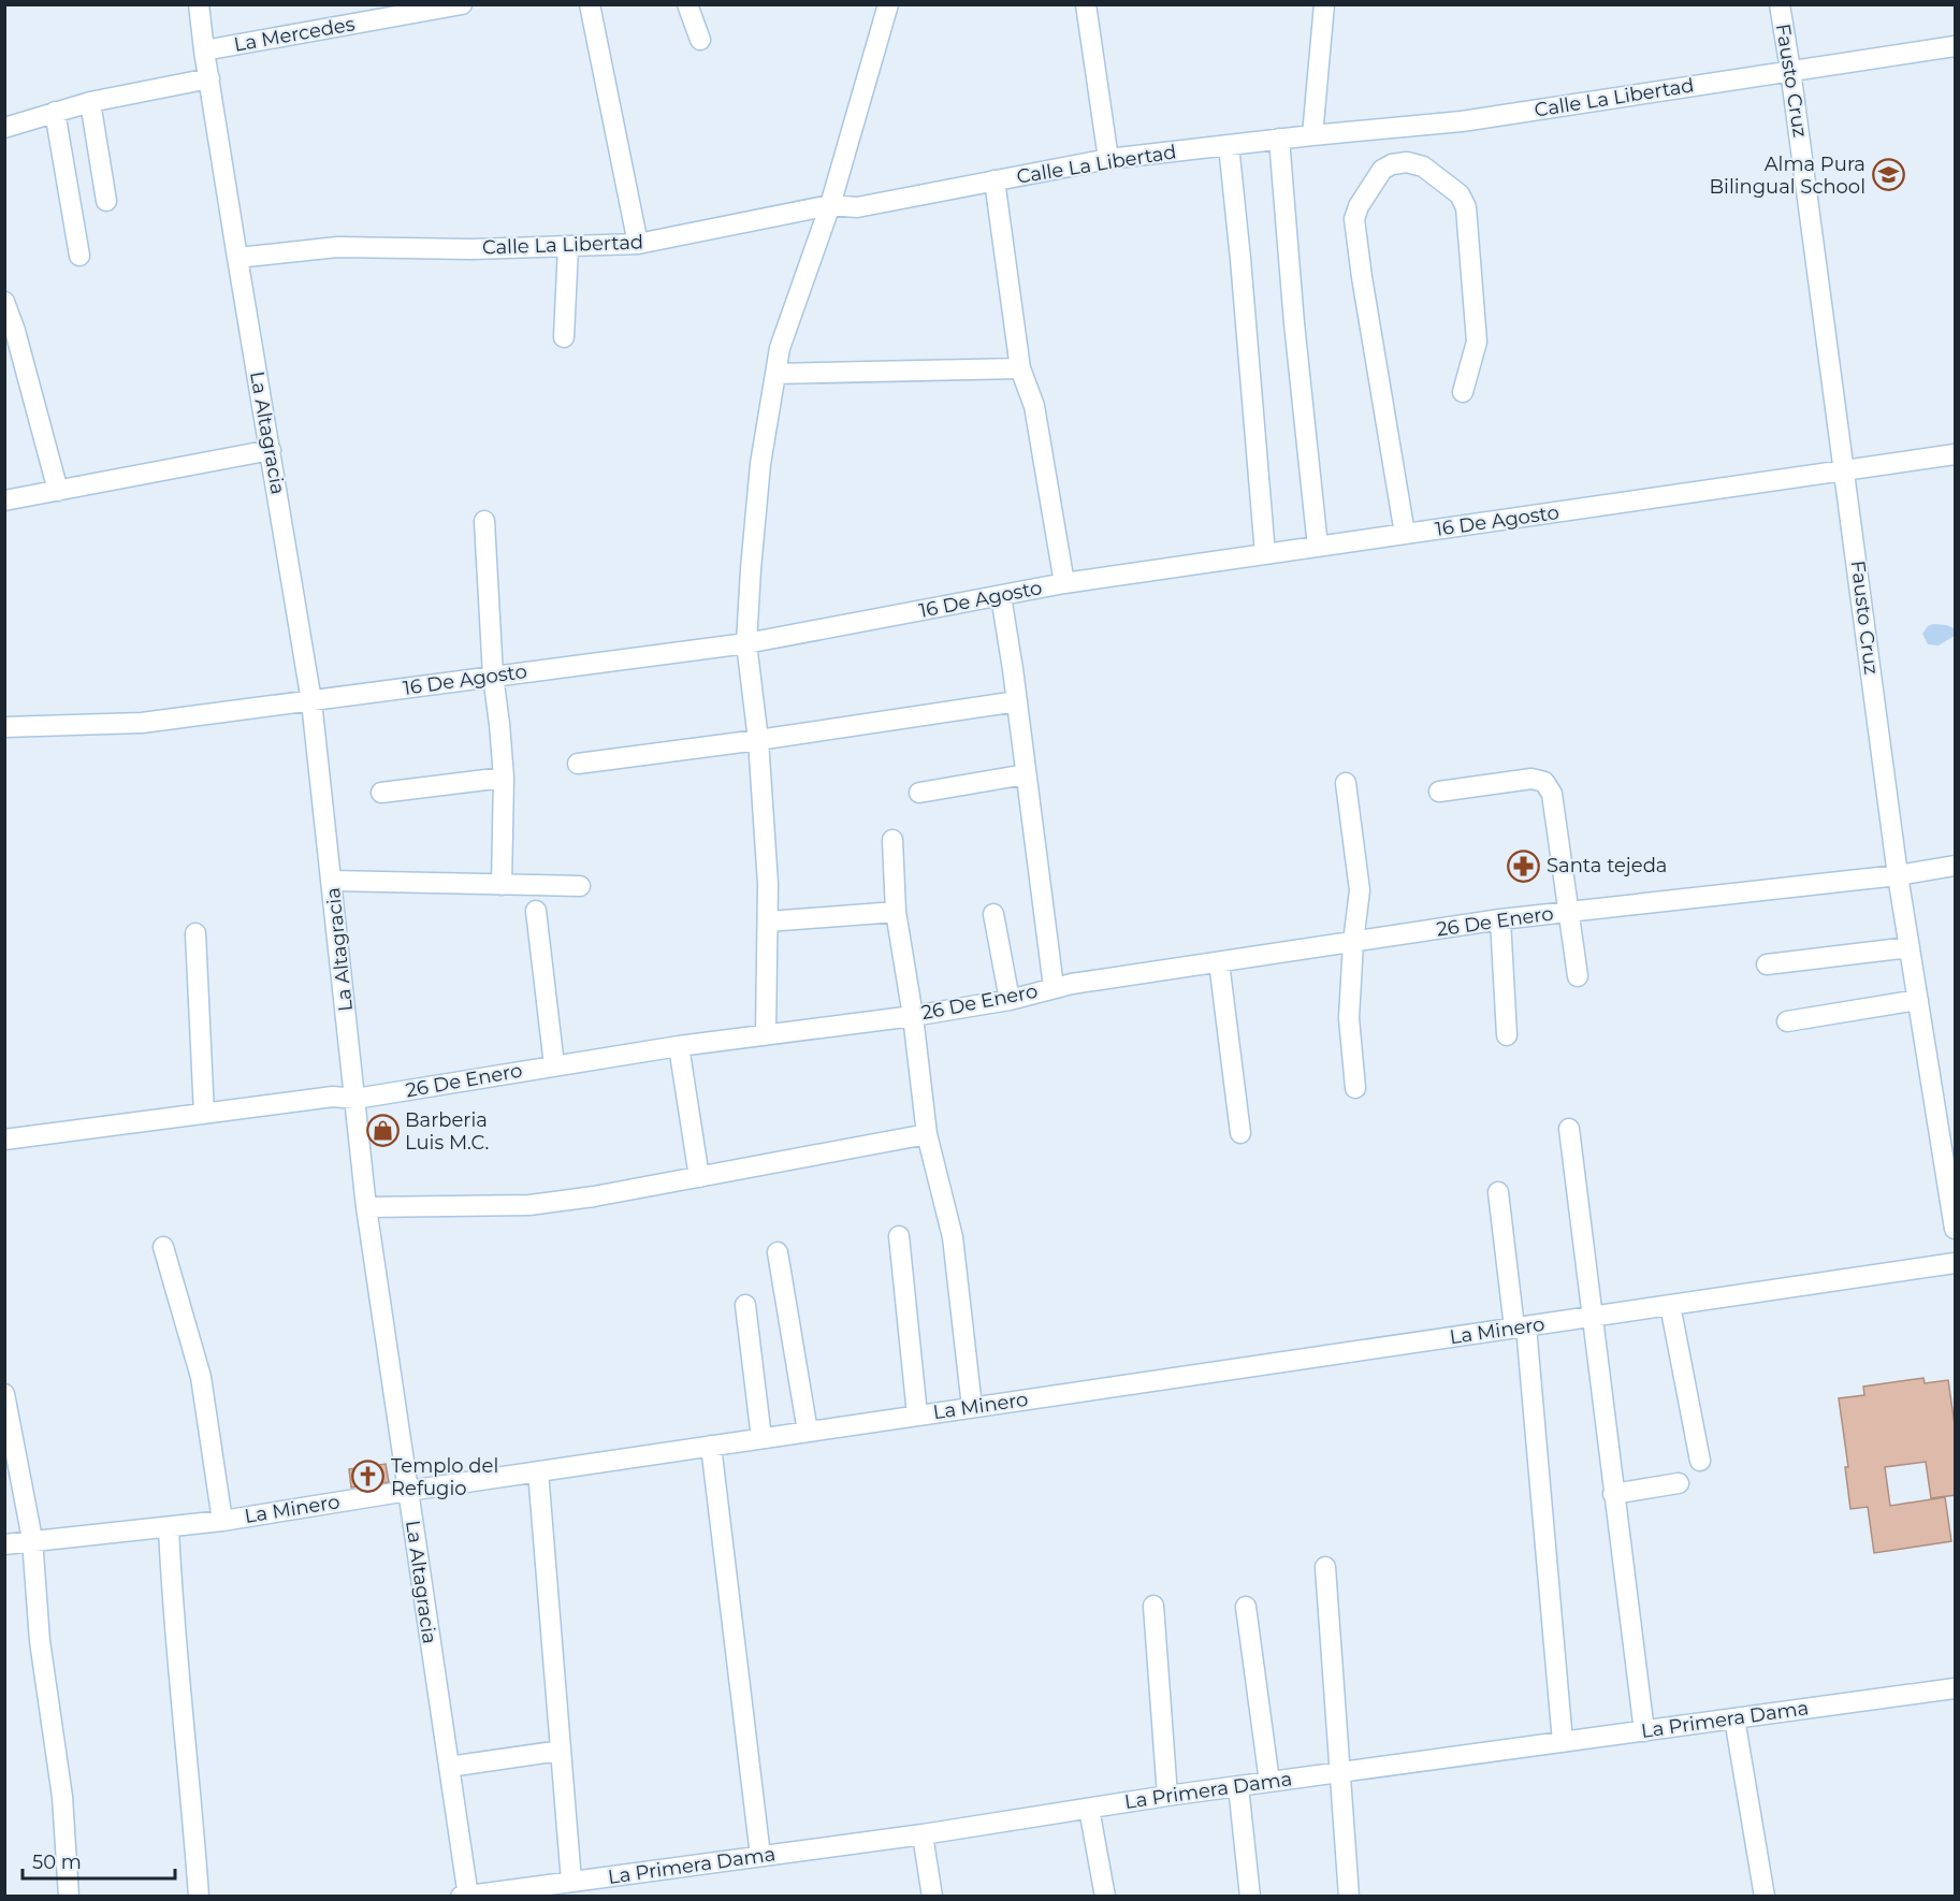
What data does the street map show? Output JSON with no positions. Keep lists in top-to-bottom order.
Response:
{
  "streets": {
    "street": [
      "La Mercedes",
      "Fausto Cruz",
      "Calle La Libertad",
      "La Altagracia",
      "16 De Agosto",
      "26 De Enero",
      "La Minero",
      "La Primera Dama"
    ]
  },
  "crossings": [
    ["La Mercedes", "La Altagracia"],
    ["Fausto Cruz", "Calle La Libertad"],
    ["Fausto Cruz", "16 De Agosto"],
    ["Fausto Cruz", "26 De Enero"],
    ["Calle La Libertad", "La Altagracia"],
    ["La Altagracia", "16 De Agosto"],
    ["La Altagracia", "26 De Enero"],
    ["La Altagracia", "La Minero"],
    ["La Altagracia", "La Primera Dama"]
  ],
  "places": {
    "school or university": ["Alma Pura Bilingual School"],
    "pharmacy": ["Santa tejeda"],
    "shop": ["Barberia Luis M.C."],
    "church": ["Templo del Refugio"]
  },
  "scale_bar": "50 m"
}
